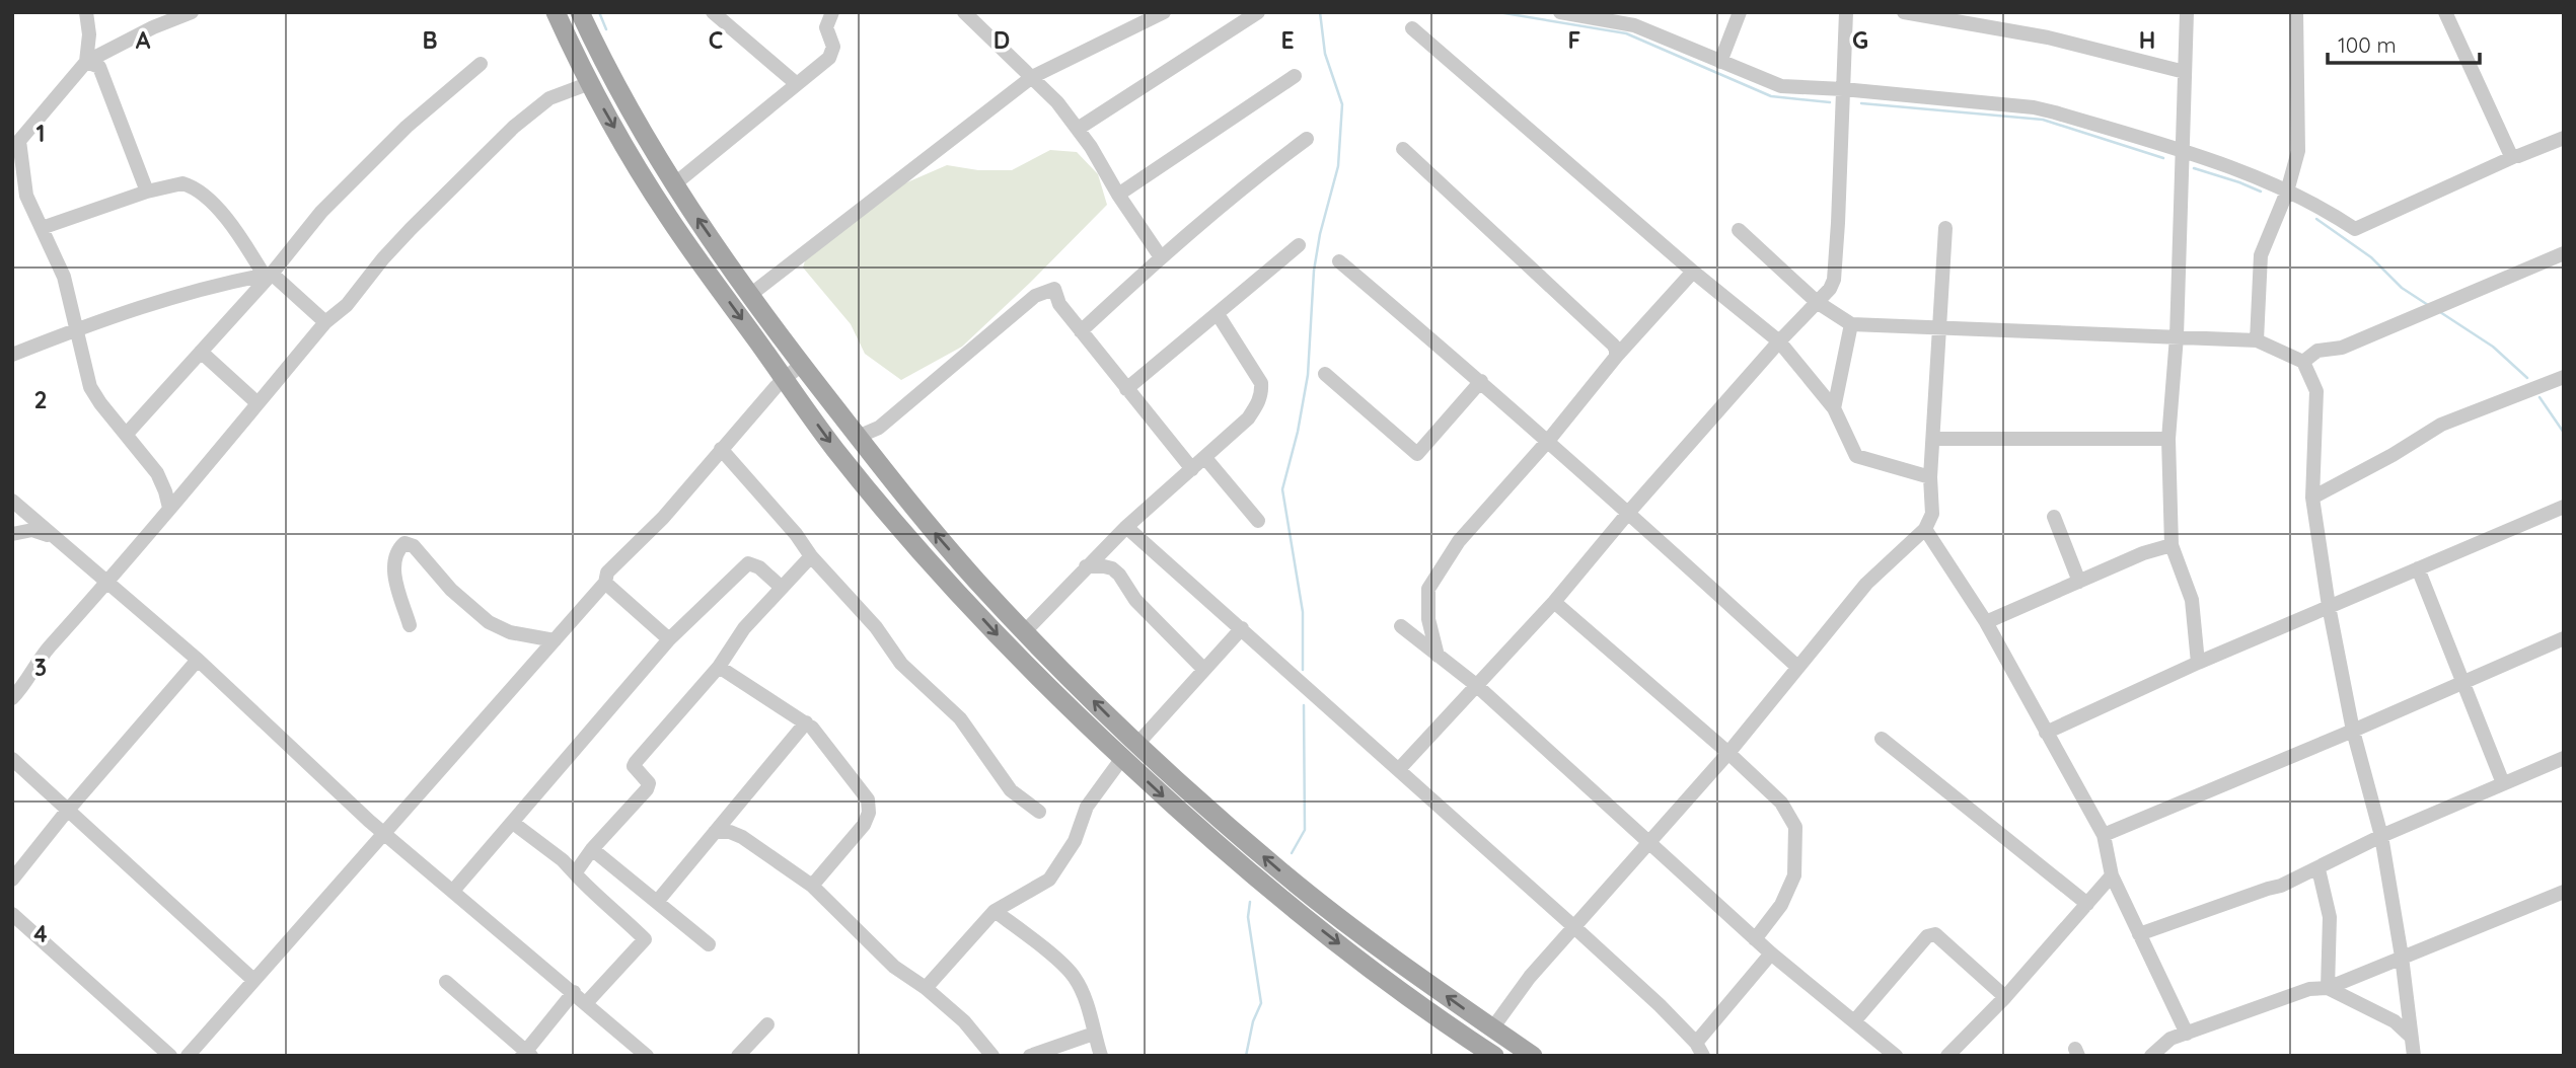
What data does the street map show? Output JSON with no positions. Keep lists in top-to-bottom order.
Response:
{
  "scale_bar": "100 m",
  "grid": {
    "columns": [
      "A",
      "B",
      "C",
      "D",
      "E",
      "F",
      "G",
      "H"
    ],
    "rows": [
      "1",
      "2",
      "3",
      "4"
    ]
  }
}
